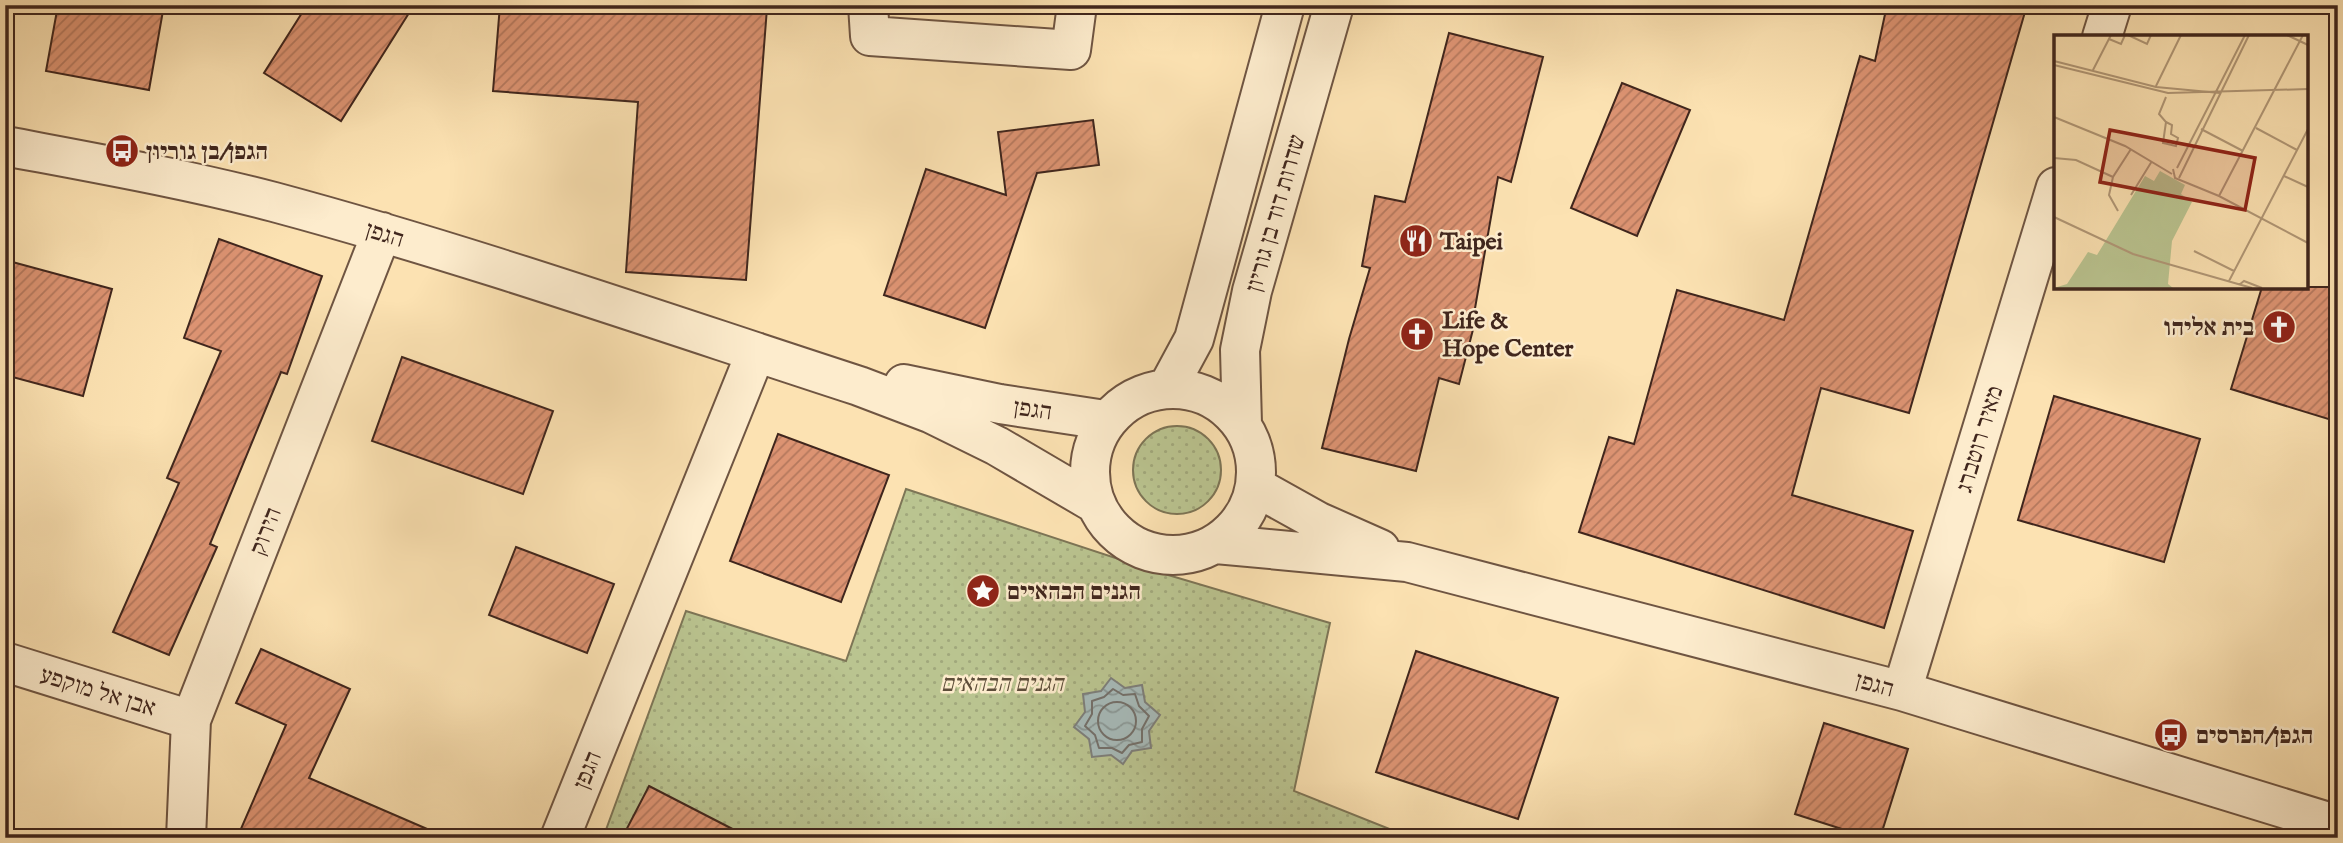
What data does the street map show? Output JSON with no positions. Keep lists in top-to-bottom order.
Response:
{
  "streets": {
    "street": [
      "שדרות דוד בן גוריון",
      "הגפן",
      "מאיר רוטברג",
      "הירוק",
      "אבן אל מוקפע"
    ]
  },
  "crossings": [
    ["שדרות דוד בן גוריון", "הגפן"],
    ["הגפן", "מאיר רוטברג"],
    ["הגפן", "הירוק"],
    ["הירוק", "אבן אל מוקפע"]
  ],
  "parks": ["הגנים הבהאים"],
  "places": {
    "bus stop": ["הגפן/בן גוריון", "הגפן/הפרסים"],
    "restaurant": ["Taipei"],
    "church": ["בית אליהו", "Life & Hope Center"],
    "place": ["הגנים הבהאיים"]
  }
}
